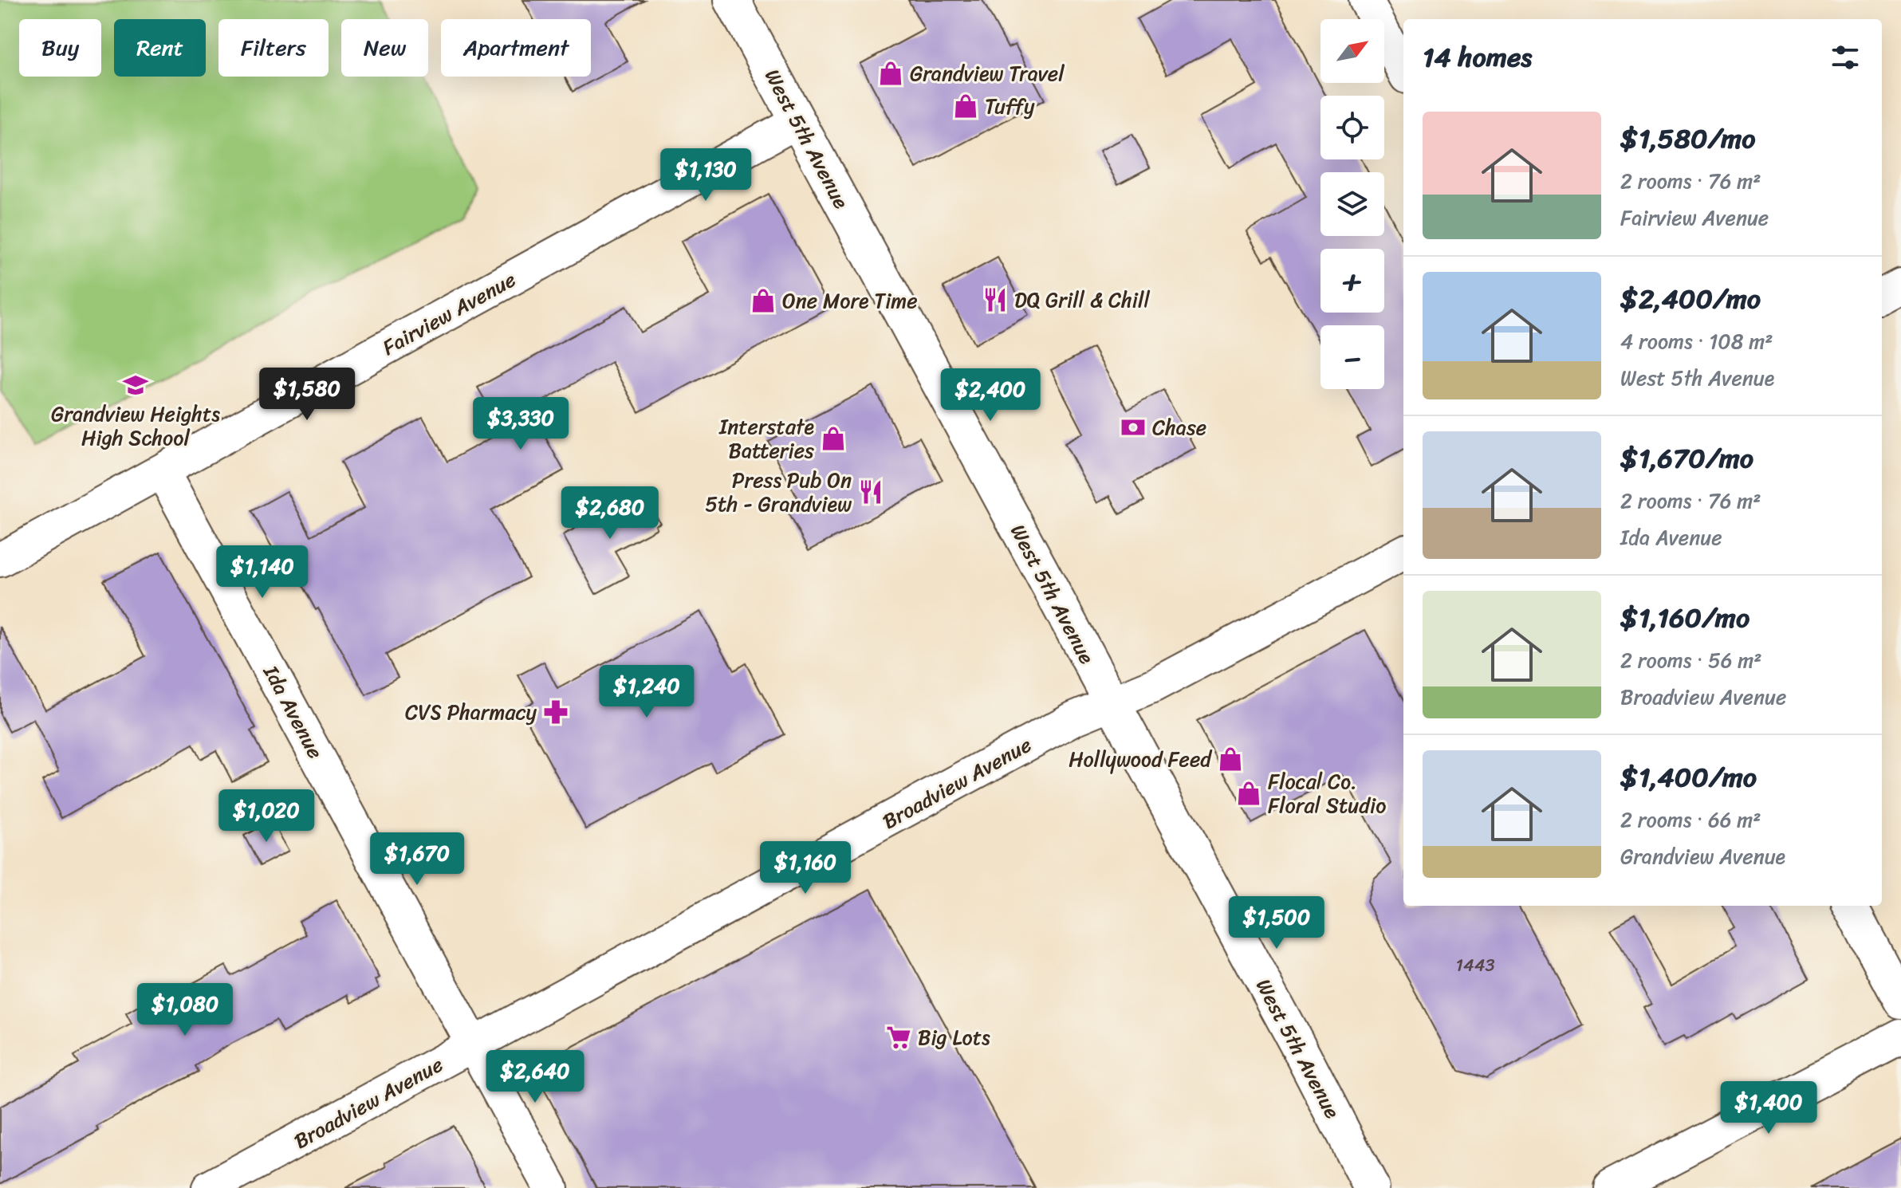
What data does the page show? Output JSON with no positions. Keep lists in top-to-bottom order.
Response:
{
  "streets": {
    "main road": ["West 5th Avenue"],
    "street": ["Fairview Avenue", "Ida Avenue", "Broadview Avenue"]
  },
  "crossings": [
    ["West 5th Avenue", "Fairview Avenue"],
    ["West 5th Avenue", "Broadview Avenue"],
    ["Fairview Avenue", "Ida Avenue"],
    ["Ida Avenue", "Broadview Avenue"]
  ],
  "places": {
    "shop": [
      "Grandview Travel",
      "Tuffy",
      "One More Time",
      "Interstate Batteries",
      "Hollywood Feed",
      "Flocal Co. Floral Studio"
    ],
    "restaurant": ["DQ Grill & Chill", "Press Pub On 5th - Grandview"],
    "school or university": ["Grandview Heights High School"],
    "bank": ["Chase"],
    "pharmacy": ["CVS Pharmacy"],
    "supermarket": ["Big Lots"]
  },
  "house_numbers": ["1443"],
  "north": "top right",
  "page": {
    "map_buttons": ["+", "−"],
    "chip": [
      "Buy",
      "Rent",
      "Filters",
      "New",
      "Apartment"
    ],
    "heading": "14 homes",
    "list": [
      {
        "name": "$1,580/mo",
        "note": "2 rooms · 76 m² · Fairview Avenue"
      },
      {
        "name": "$2,400/mo",
        "note": "4 rooms · 108 m² · West 5th Avenue"
      },
      {
        "name": "$1,670/mo",
        "note": "2 rooms · 76 m² · Ida Avenue"
      },
      {
        "name": "$1,160/mo",
        "note": "2 rooms · 56 m² · Broadview Avenue"
      },
      {
        "name": "$1,400/mo",
        "note": "2 rooms · 66 m² · Grandview Avenue"
      }
    ],
    "price": [
      "$1,130",
      "$1,580",
      "$2,400",
      "$3,330",
      "$2,680",
      "$1,140",
      "$1,240",
      "$1,020",
      "$1,670",
      "$1,160",
      "$1,500",
      "$1,080",
      "$2,640",
      "$1,400"
    ]
  }
}
